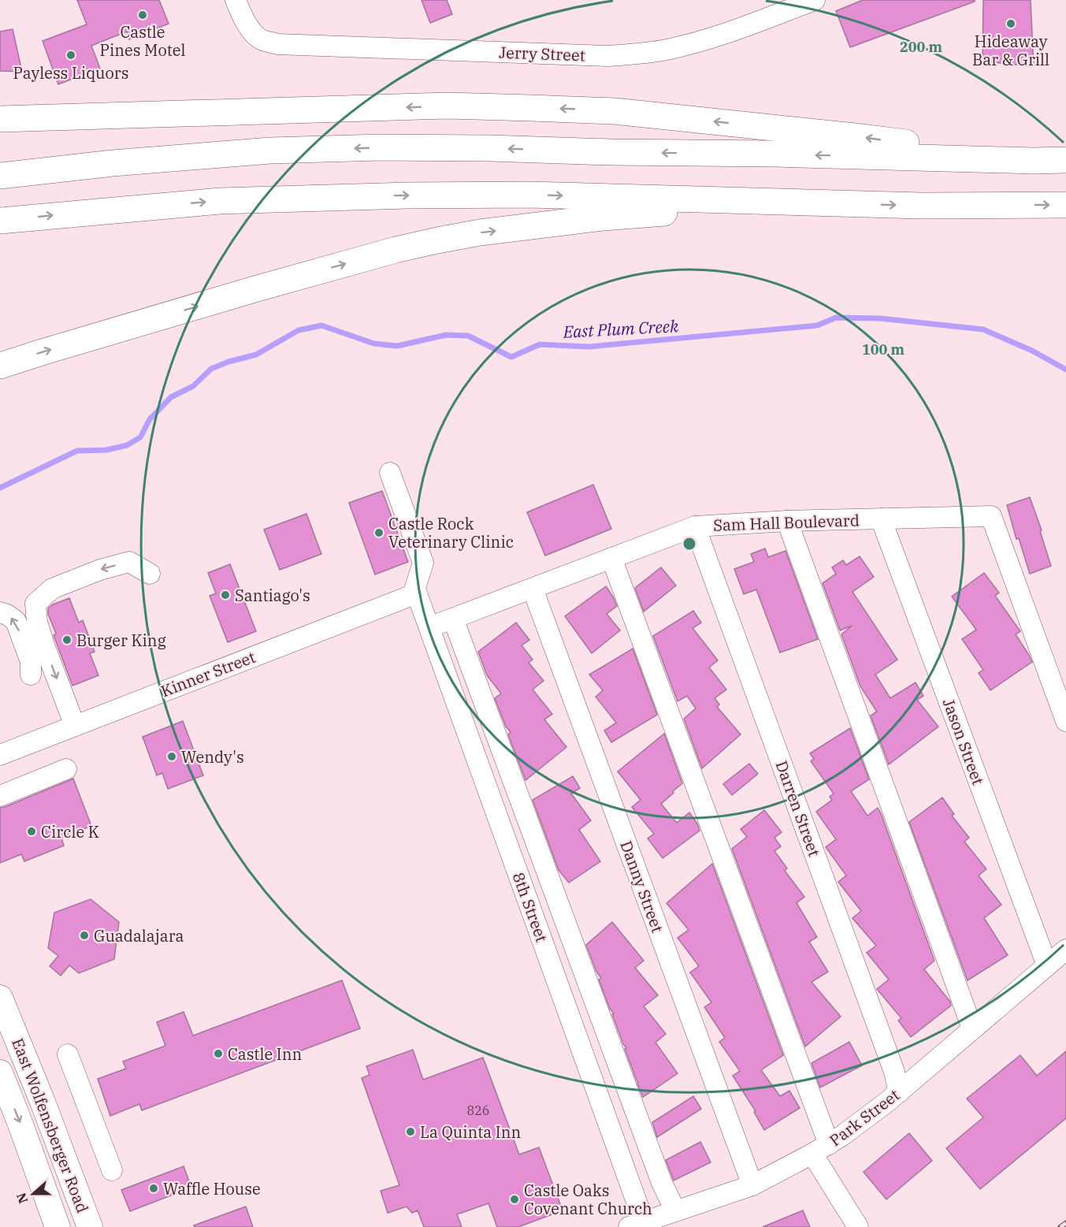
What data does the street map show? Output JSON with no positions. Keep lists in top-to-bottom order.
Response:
{
  "streets": {
    "main road": ["East Wolfensberger Road"],
    "street": [
      "Jerry Street",
      "Sam Hall Boulevard",
      "Kinner Street",
      "Jason Street",
      "Darren Street",
      "Danny Street",
      "8th Street",
      "Park Street"
    ]
  },
  "crossings": [
    ["Sam Hall Boulevard", "Jason Street"],
    ["Sam Hall Boulevard", "Darren Street"],
    ["Sam Hall Boulevard", "Danny Street"],
    ["Sam Hall Boulevard", "8th Street"],
    ["Kinner Street", "8th Street"],
    ["Jason Street", "Park Street"],
    ["Darren Street", "Park Street"],
    ["Danny Street", "Park Street"],
    ["8th Street", "Park Street"]
  ],
  "water": ["East Plum Creek"],
  "places": [
    "Castle Pines Motel",
    "Hideaway Bar & Grill",
    "Payless Liquors",
    "Castle Rock Veterinary Clinic",
    "Santiago's",
    "Burger King",
    "Wendy's",
    "Circle K",
    "Guadalajara",
    "Castle Inn",
    "La Quinta Inn",
    "Waffle House",
    "Castle Oaks Covenant Church"
  ],
  "house_numbers": ["826"],
  "north": "left",
  "rings": ["200 m", "100 m"]
}
